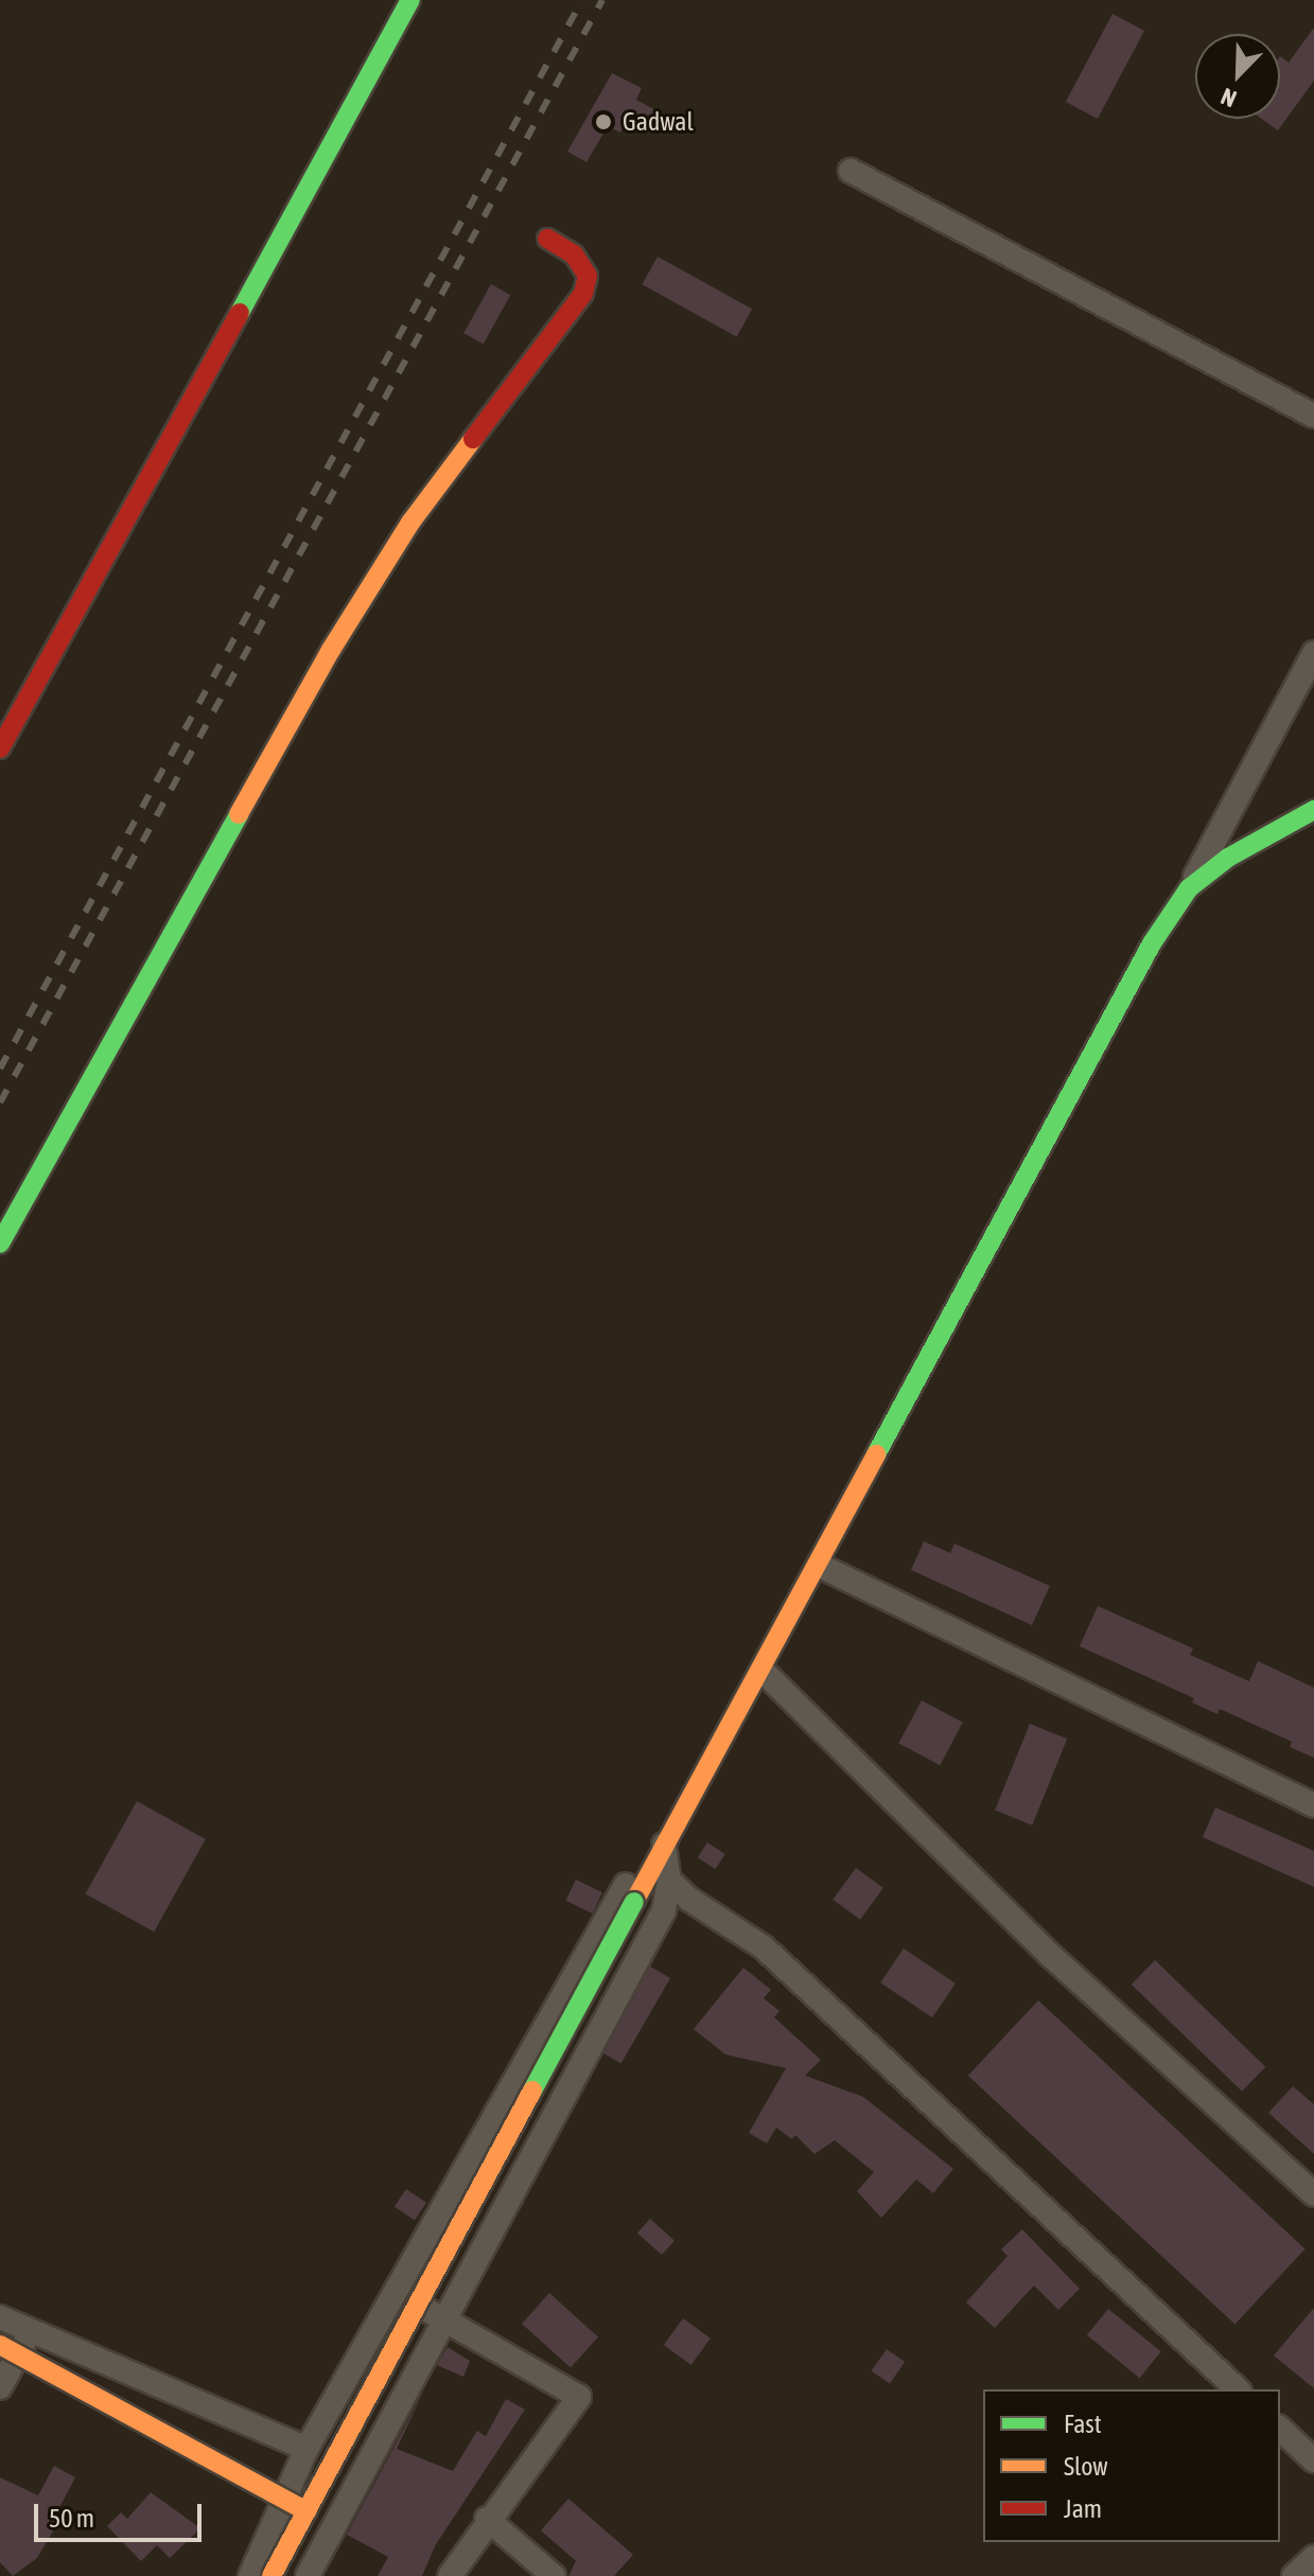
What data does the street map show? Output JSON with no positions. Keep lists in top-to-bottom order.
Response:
{
  "places": ["Gadwal"],
  "legend": ["Fast", "Slow", "Jam"],
  "scale_bar": "50 m",
  "north": "bottom left"
}
